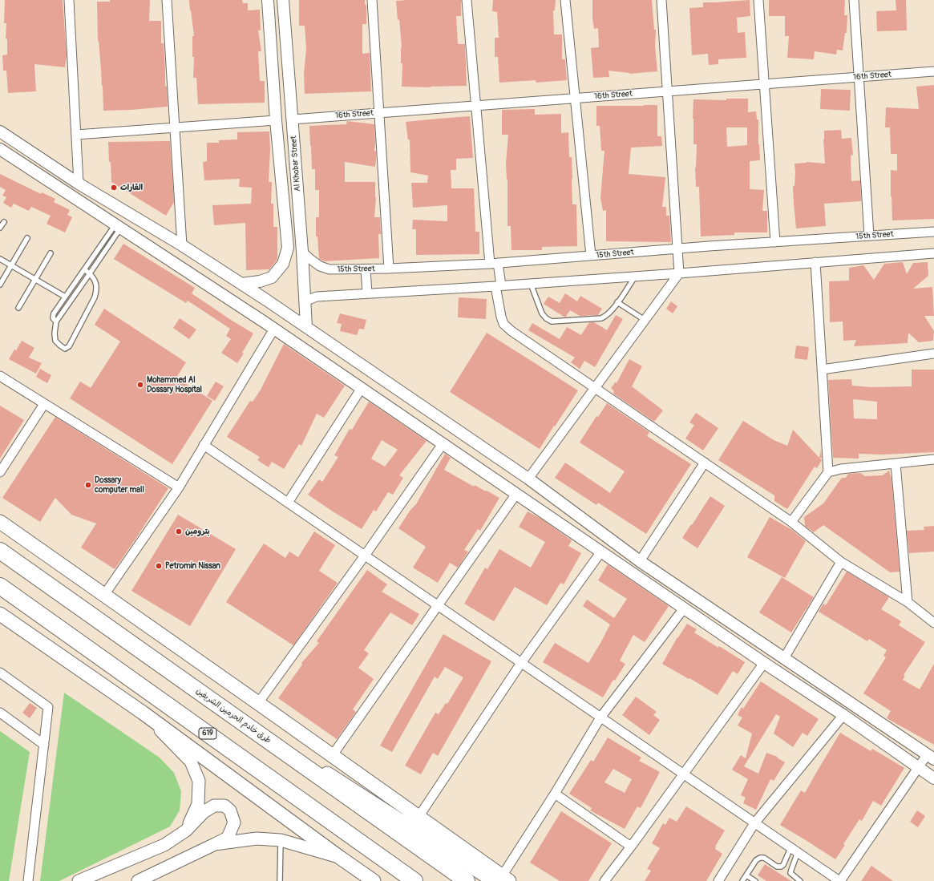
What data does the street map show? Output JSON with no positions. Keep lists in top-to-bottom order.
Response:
{
  "streets": {
    "highway": ["طرق خادم الحرمين الشريفين", "619"],
    "street": ["16th Street", "Al Khobar Street", "15th Street"]
  },
  "crossings": [
    ["16th Street", "Al Khobar Street"],
    ["Al Khobar Street", "15th Street"]
  ],
  "places": [
    "القارات",
    "Mohammed Al Dossary Hospital",
    "Dossary computer mall",
    "بترومين",
    "Petromin Nissan"
  ]
}
